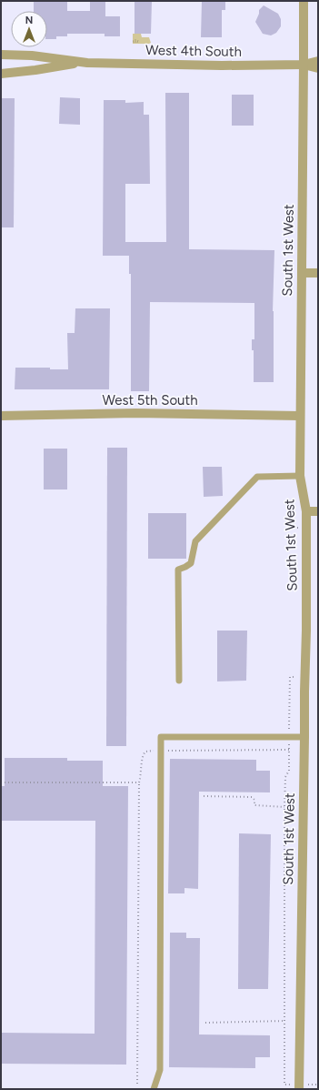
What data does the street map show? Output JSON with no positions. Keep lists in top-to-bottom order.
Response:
{
  "streets": {
    "street": ["West 4th South", "South 1st West", "West 5th South"]
  },
  "crossings": [
    ["West 4th South", "South 1st West"],
    ["South 1st West", "West 5th South"]
  ],
  "north": "top"
}
